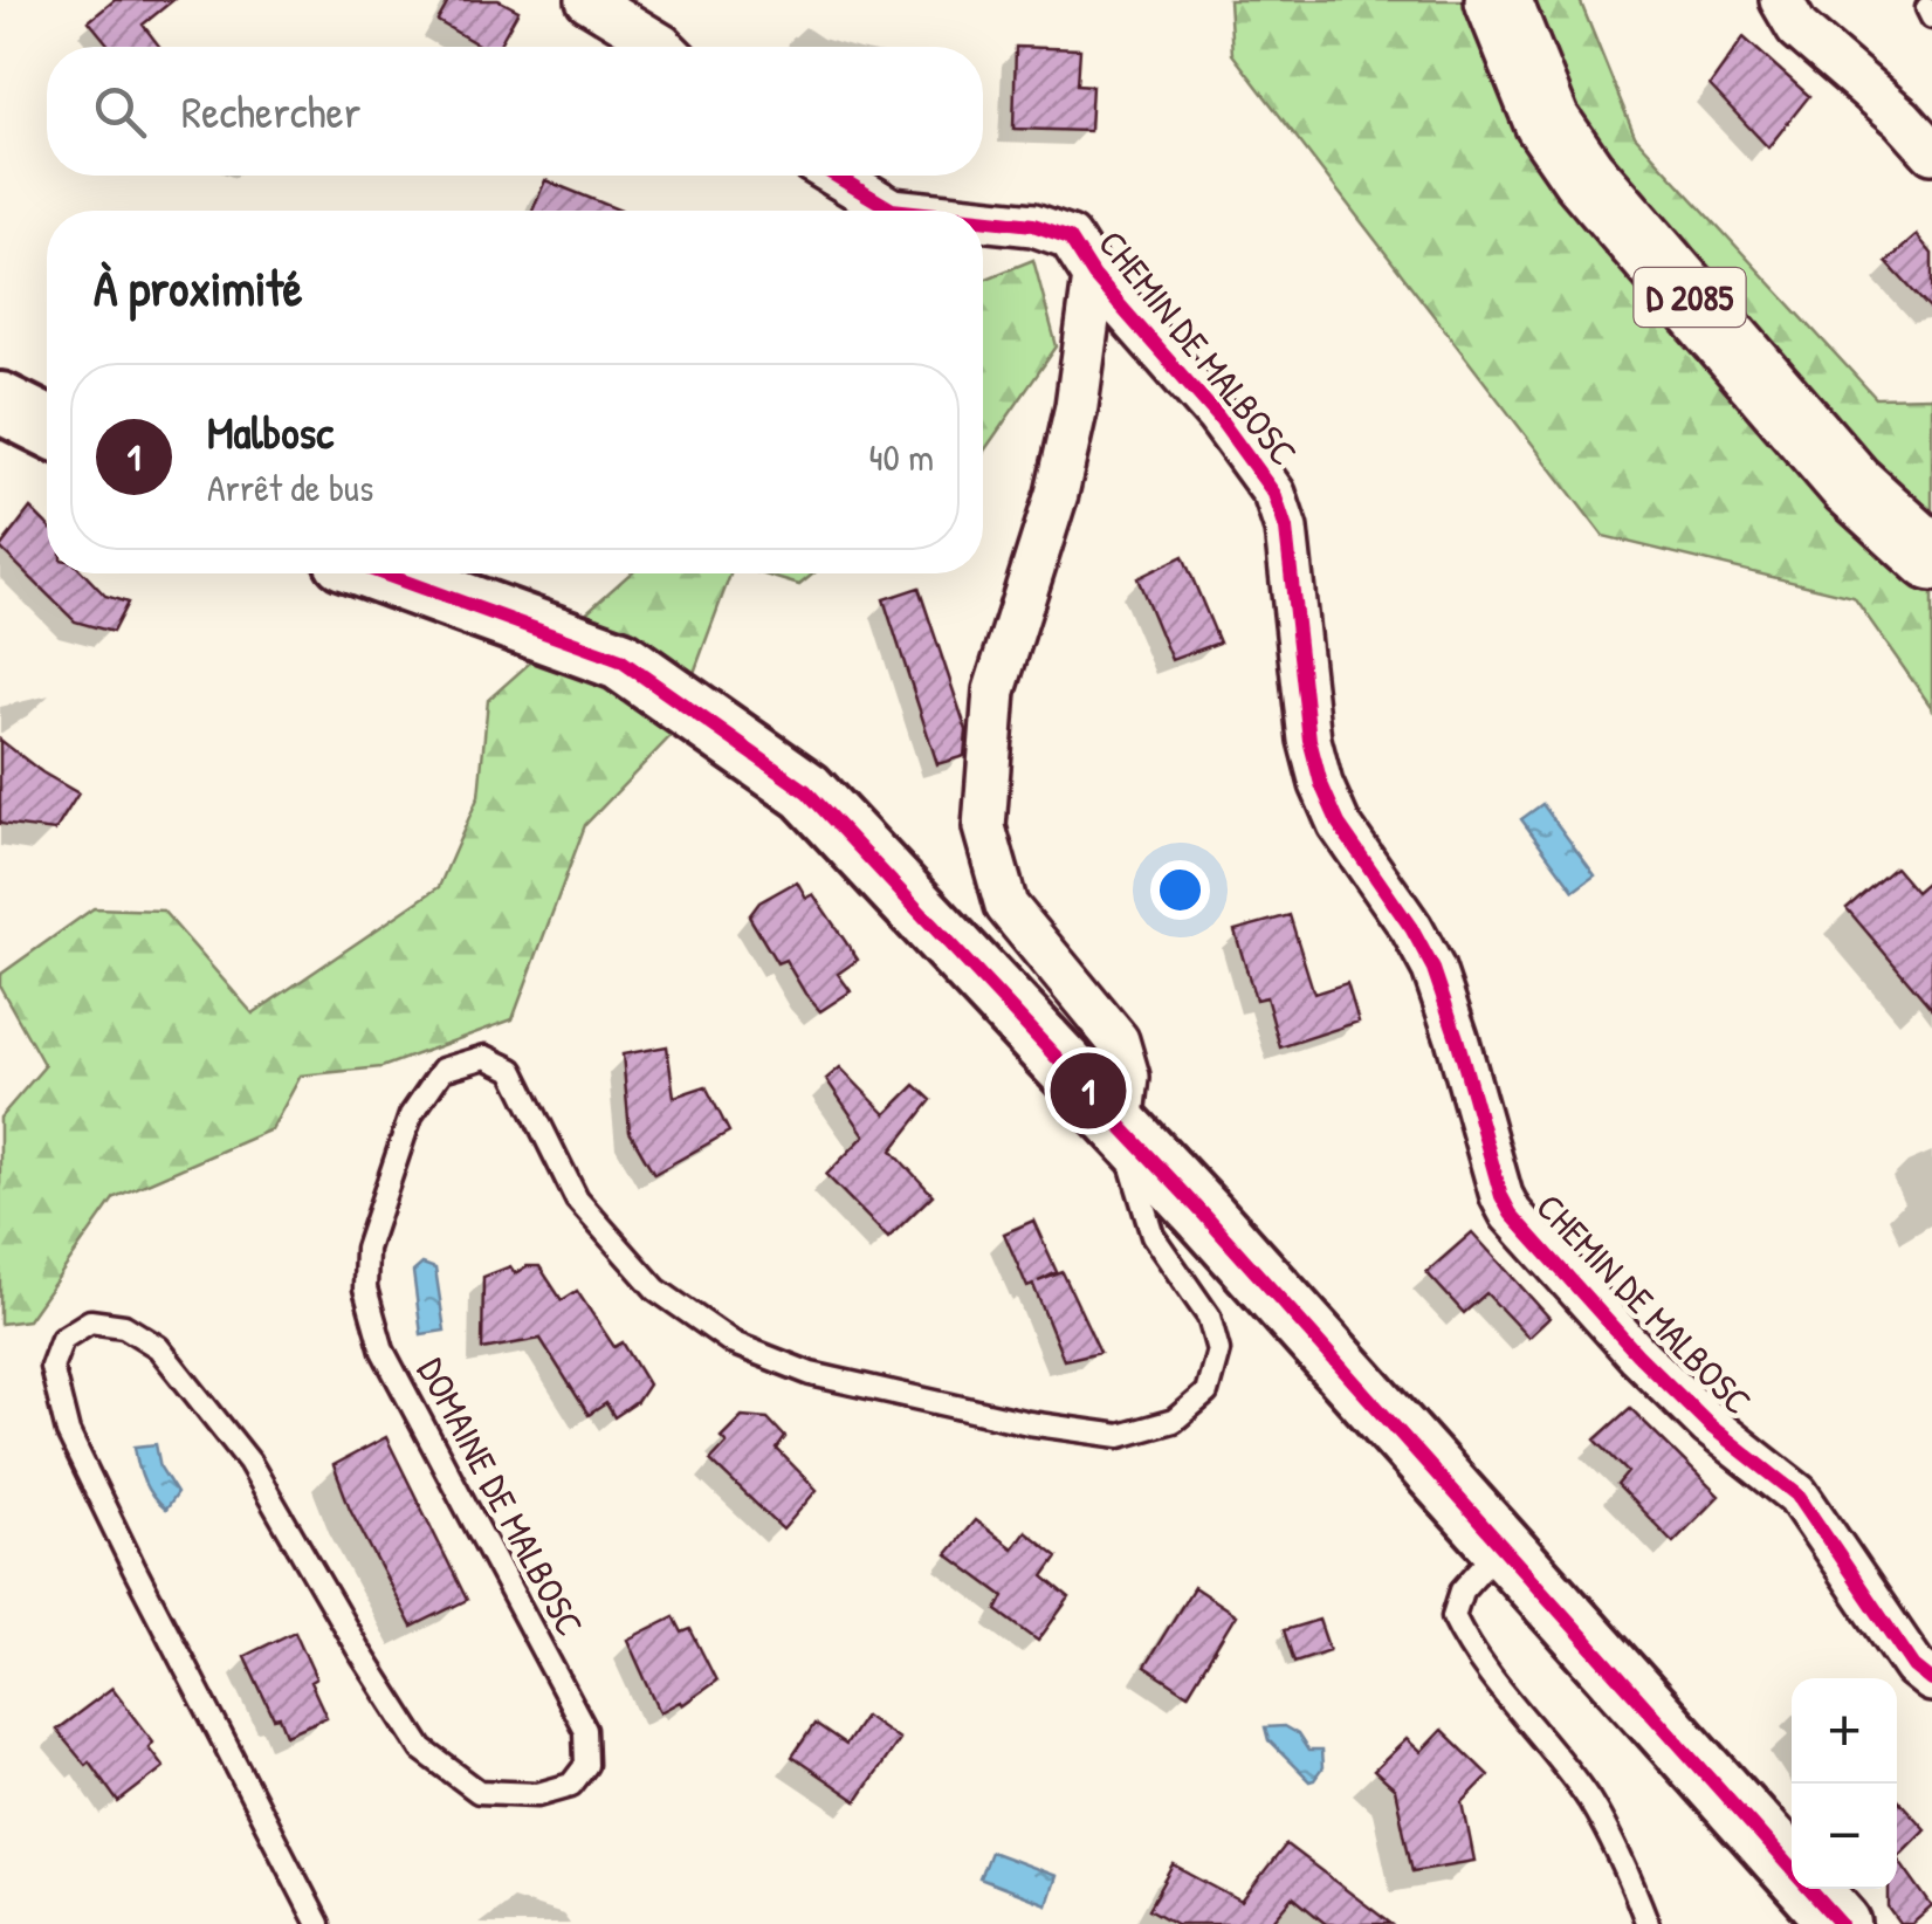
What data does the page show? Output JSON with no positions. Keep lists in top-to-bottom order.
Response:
{
  "streets": {
    "main road": ["D 2085"],
    "street": ["CHEMIN DE MALBOSC"],
    "lane": ["DOMAINE DE MALBOSC"]
  },
  "page": {
    "search": "Rechercher",
    "heading": "À proximité",
    "list": [
      {
        "mark": "1",
        "name": "Malbosc",
        "note": "Arrêt de bus",
        "value": "40 m"
      }
    ],
    "pins": "1",
    "map_buttons": ["+", "−"]
  }
}
